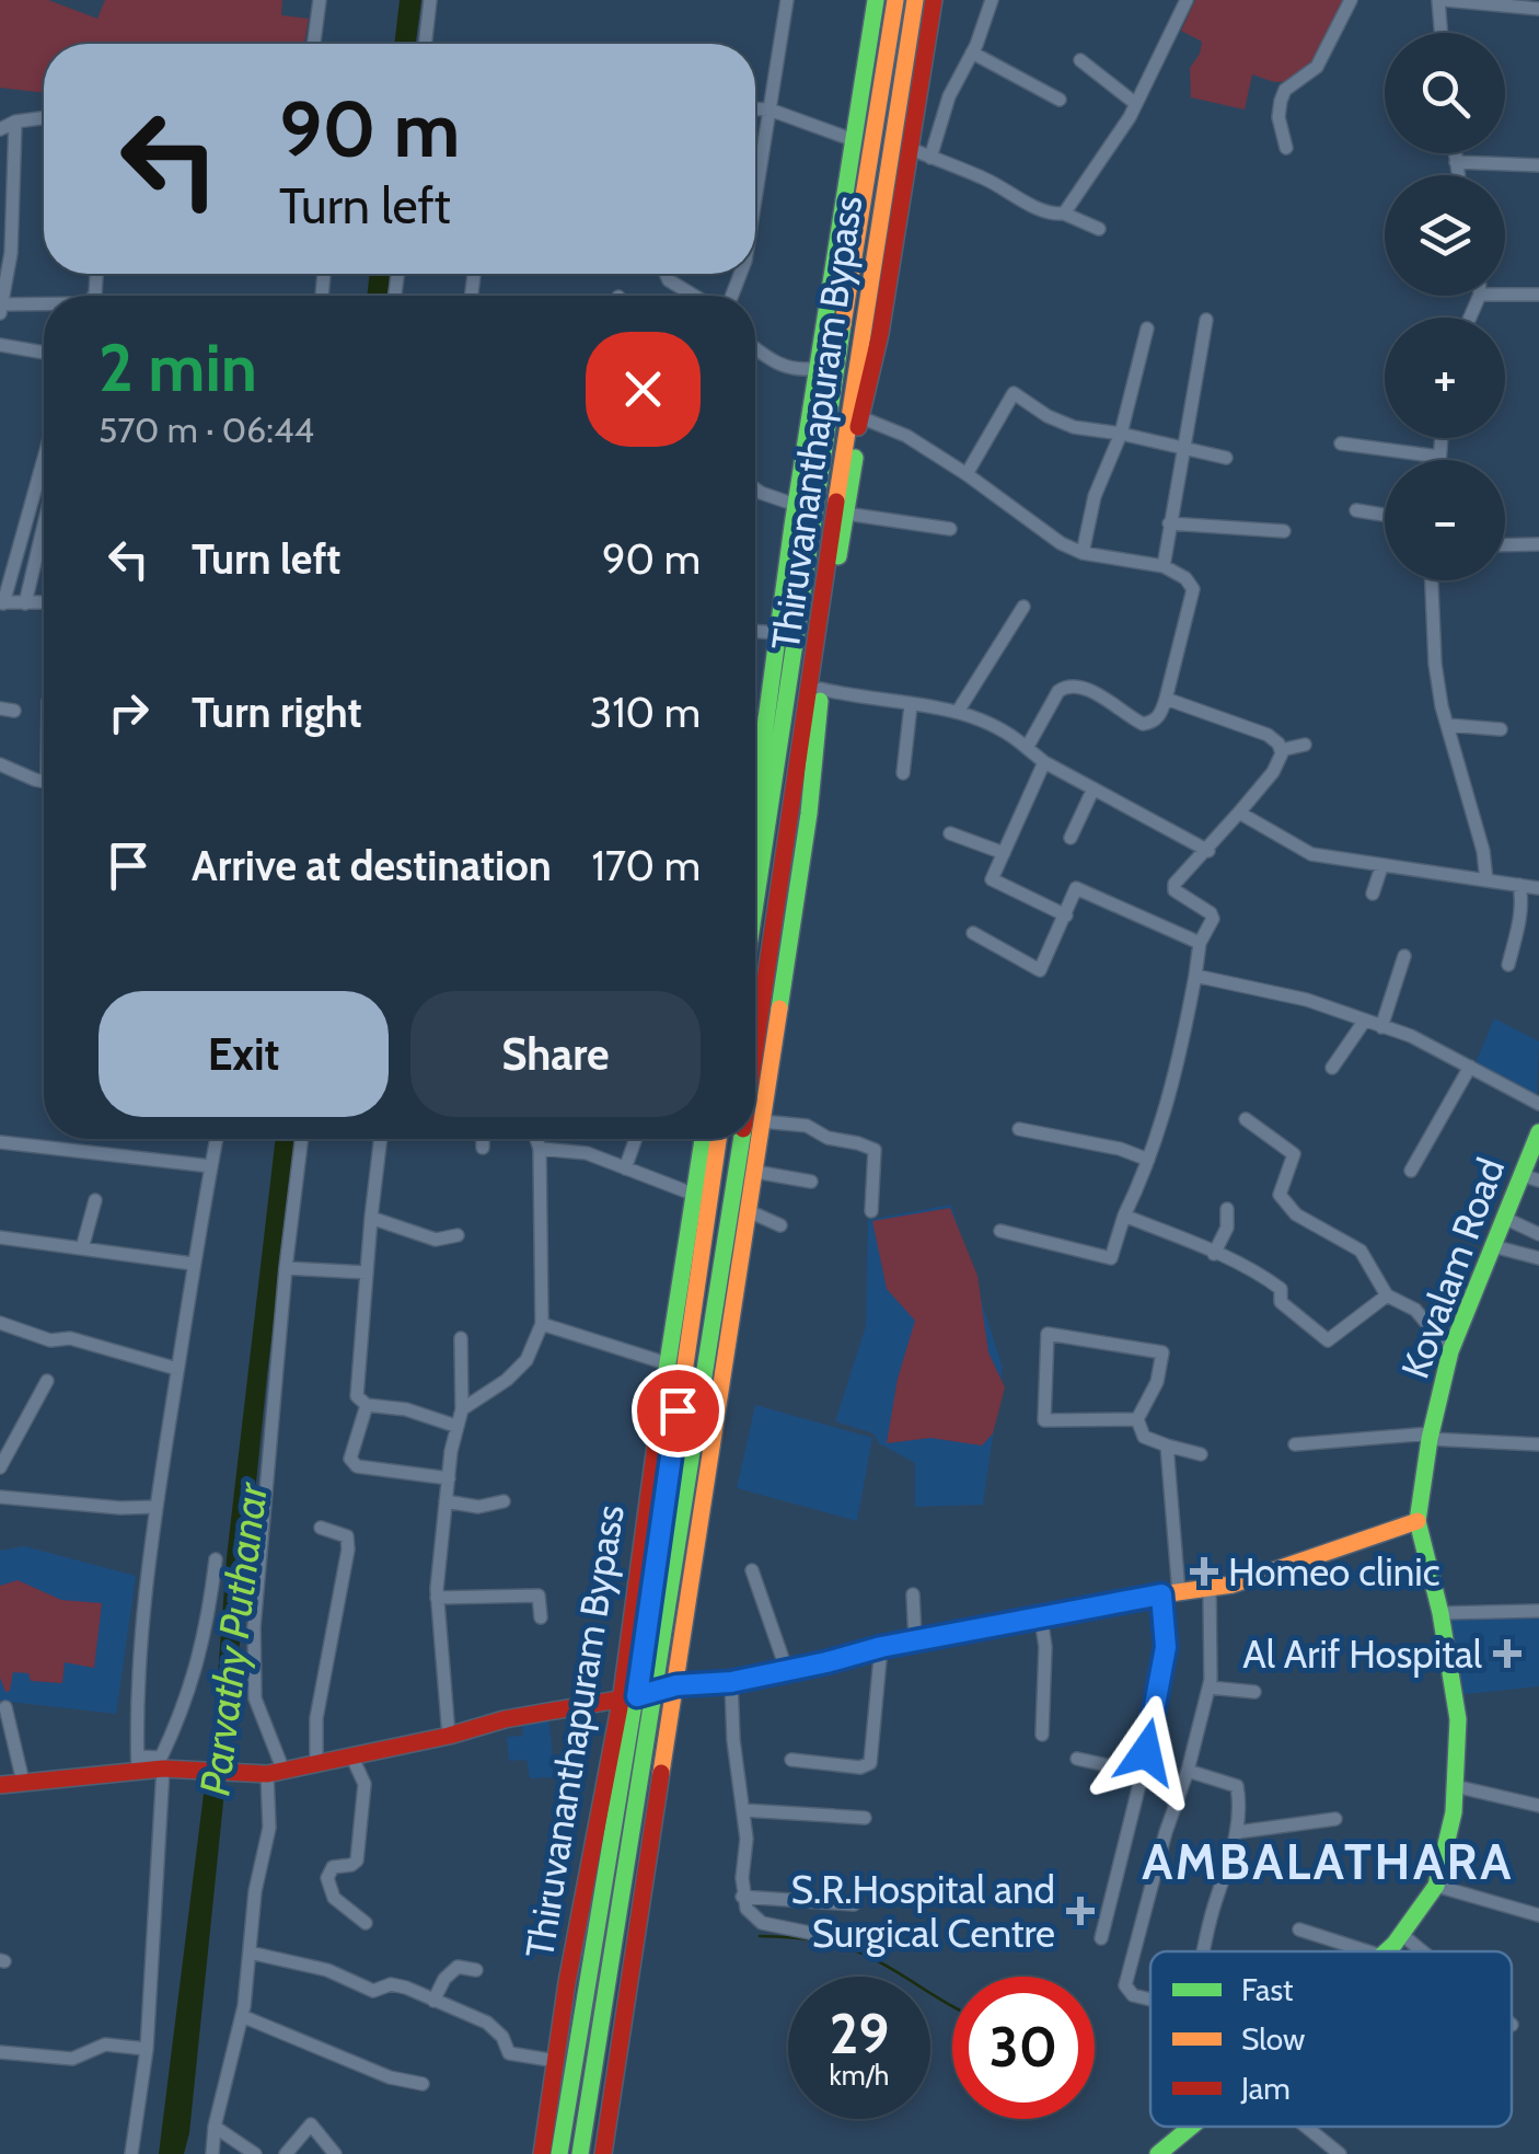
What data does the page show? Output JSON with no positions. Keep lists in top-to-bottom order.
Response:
{
  "streets": {
    "main road": ["Thiruvananthapuram Bypass", "Kovalam Road"]
  },
  "districts": ["AMBALATHARA"],
  "water": ["Parvathy Puthanar"],
  "places": {
    "health": ["Homeo clinic", "Al Arif Hospital", "S.R.Hospital and Surgical Centre"]
  },
  "legend": ["Fast", "Slow", "Jam"],
  "page": {
    "map_buttons": ["+", "−"],
    "turn": ["90 m", "Turn left"],
    "heading": ["2 min", "570 m · 06:44"],
    "list": [
      {
        "name": "Turn left",
        "value": "90 m"
      },
      {
        "name": "Turn right",
        "value": "310 m"
      },
      {
        "name": "Arrive at destination",
        "value": "170 m"
      }
    ],
    "buttons": ["Exit", "Share"],
    "speed": "29 km/h",
    "limit": "30"
  }
}
